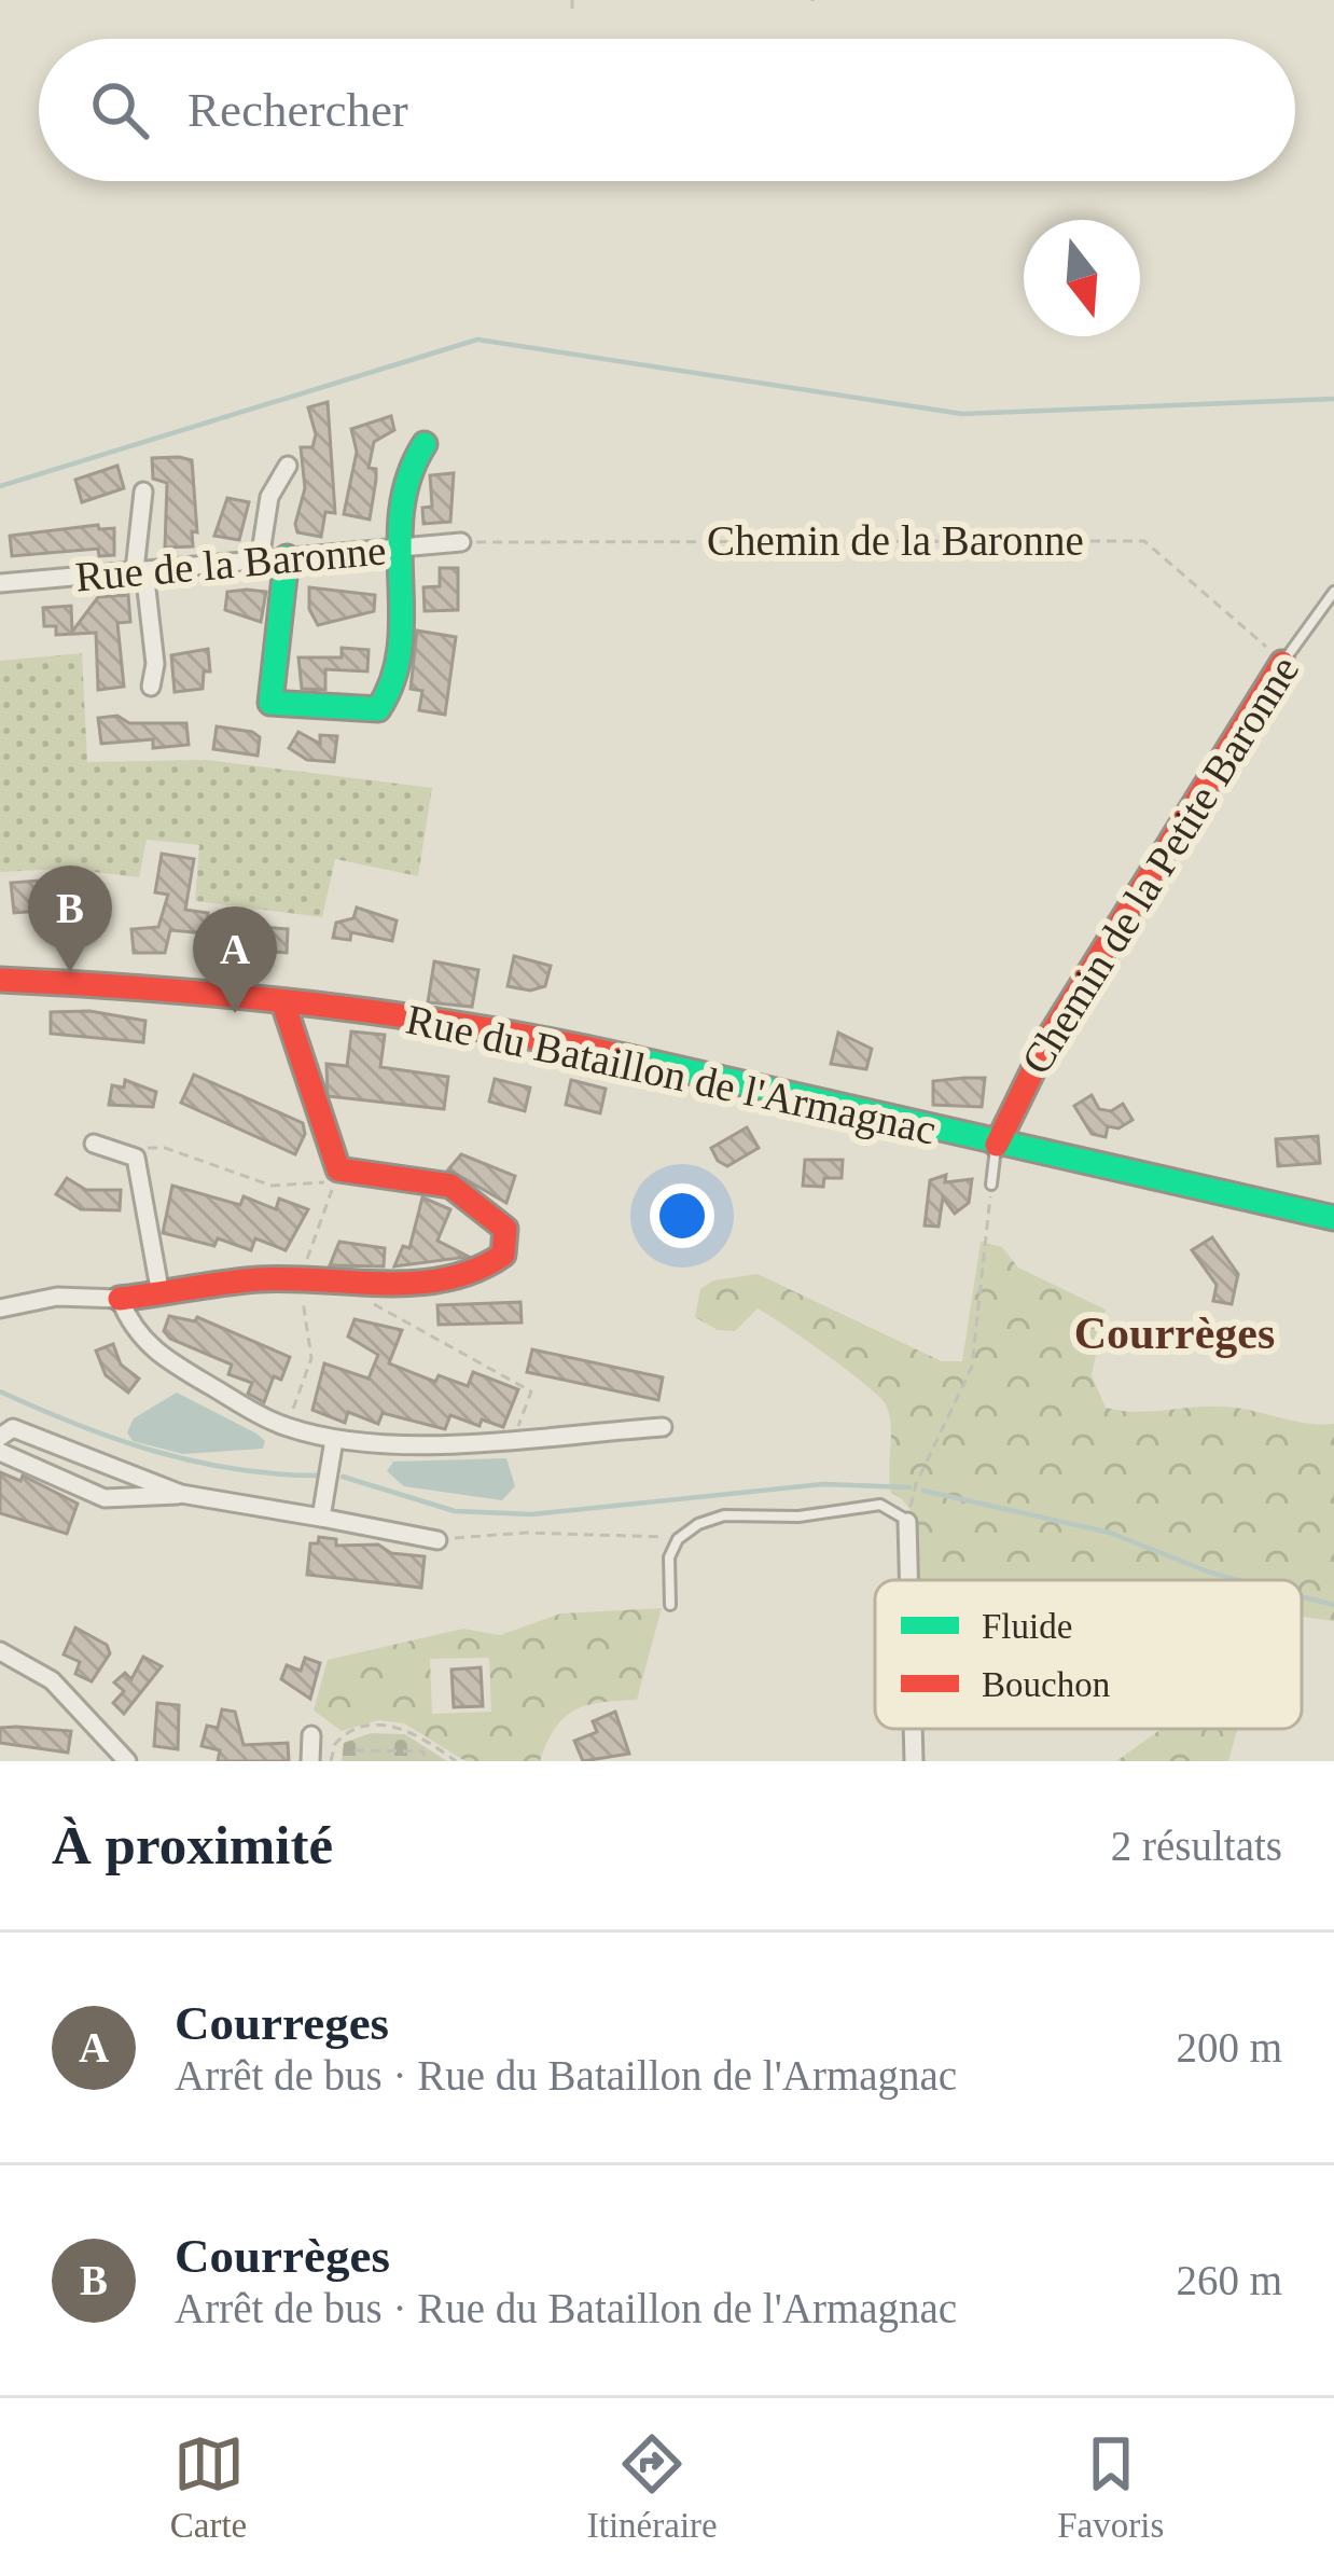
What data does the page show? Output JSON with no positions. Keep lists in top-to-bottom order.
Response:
{
  "streets": {
    "street": ["Rue de la Baronne", "Chemin de la Petite Baronne", "Rue du Bataillon de l'Armagnac"],
    "path": ["Chemin de la Baronne"]
  },
  "crossings": [
    ["Chemin de la Baronne", "Rue de la Baronne"],
    ["Chemin de la Baronne", "Chemin de la Petite Baronne"],
    ["Chemin de la Petite Baronne", "Rue du Bataillon de l'Armagnac"]
  ],
  "districts": ["Courrèges"],
  "legend": ["Fluide", "Bouchon"],
  "north": "bottom",
  "page": {
    "search": "Rechercher",
    "pins": ["B", "A"],
    "heading": ["À proximité", "2 résultats"],
    "list": [
      {
        "mark": "A",
        "name": "Courreges",
        "note": "Arrêt de bus · Rue du Bataillon de l'Armagnac",
        "value": "200 m"
      },
      {
        "mark": "B",
        "name": "Courrèges",
        "note": "Arrêt de bus · Rue du Bataillon de l'Armagnac",
        "value": "260 m"
      }
    ],
    "nav": ["Carte", "Itinéraire", "Favoris"]
  }
}
